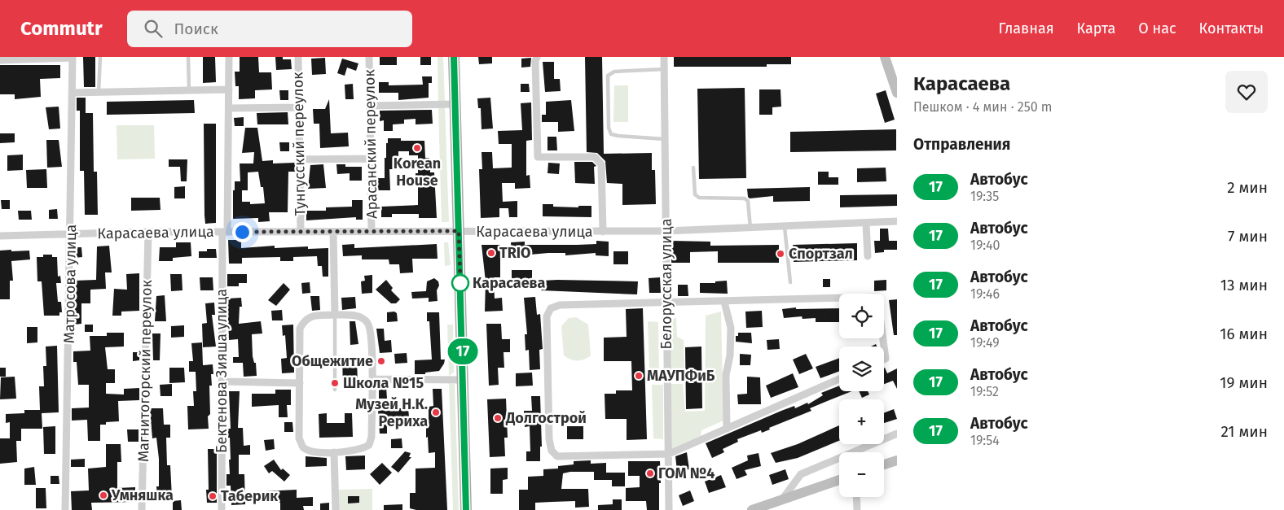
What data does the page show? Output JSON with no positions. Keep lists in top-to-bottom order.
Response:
{
  "streets": {
    "street": [
      "Тунгусский переулок",
      "Арасанский переулок",
      "Карасаева улица",
      "Матросова улица",
      "Белорусская улица",
      "Магнитогорский переулок",
      "Бектенова Зияша улица"
    ]
  },
  "crossings": [
    ["Тунгусский переулок", "Карасаева улица"],
    ["Арасанский переулок", "Карасаева улица"],
    ["Карасаева улица", "Матросова улица"],
    ["Карасаева улица", "Белорусская улица"],
    ["Карасаева улица", "Магнитогорский переулок"],
    ["Карасаева улица", "Бектенова Зияша улица"]
  ],
  "places": [
    "Korean House",
    "TRIO",
    "Спортзал",
    "Карасаева",
    "Общежитие",
    "МАУПФиБ",
    "Школа №15",
    "Музей Н.К. Рериха",
    "Долгострой",
    "ГОМ №4",
    "Умняшка",
    "Таберик"
  ],
  "lines": ["bus line 17"],
  "page": {
    "header": "Commutr",
    "search": "Поиск",
    "nav": [
      "Главная",
      "Карта",
      "О нас",
      "Контакты"
    ],
    "on_map": "17",
    "heading": [
      ["Карасаева", "Пешком · 4 мин · 250 m"],
      "Отправления"
    ],
    "list": [
      {
        "mark": "17",
        "name": "Автобус",
        "note": "19:35",
        "value": "2 мин"
      },
      {
        "mark": "17",
        "name": "Автобус",
        "note": "19:40",
        "value": "7 мин"
      },
      {
        "mark": "17",
        "name": "Автобус",
        "note": "19:46",
        "value": "13 мин"
      },
      {
        "mark": "17",
        "name": "Автобус",
        "note": "19:49",
        "value": "16 мин"
      },
      {
        "mark": "17",
        "name": "Автобус",
        "note": "19:52",
        "value": "19 мин"
      },
      {
        "mark": "17",
        "name": "Автобус",
        "note": "19:54",
        "value": "21 мин"
      }
    ],
    "map_buttons": ["+", "−"]
  }
}
